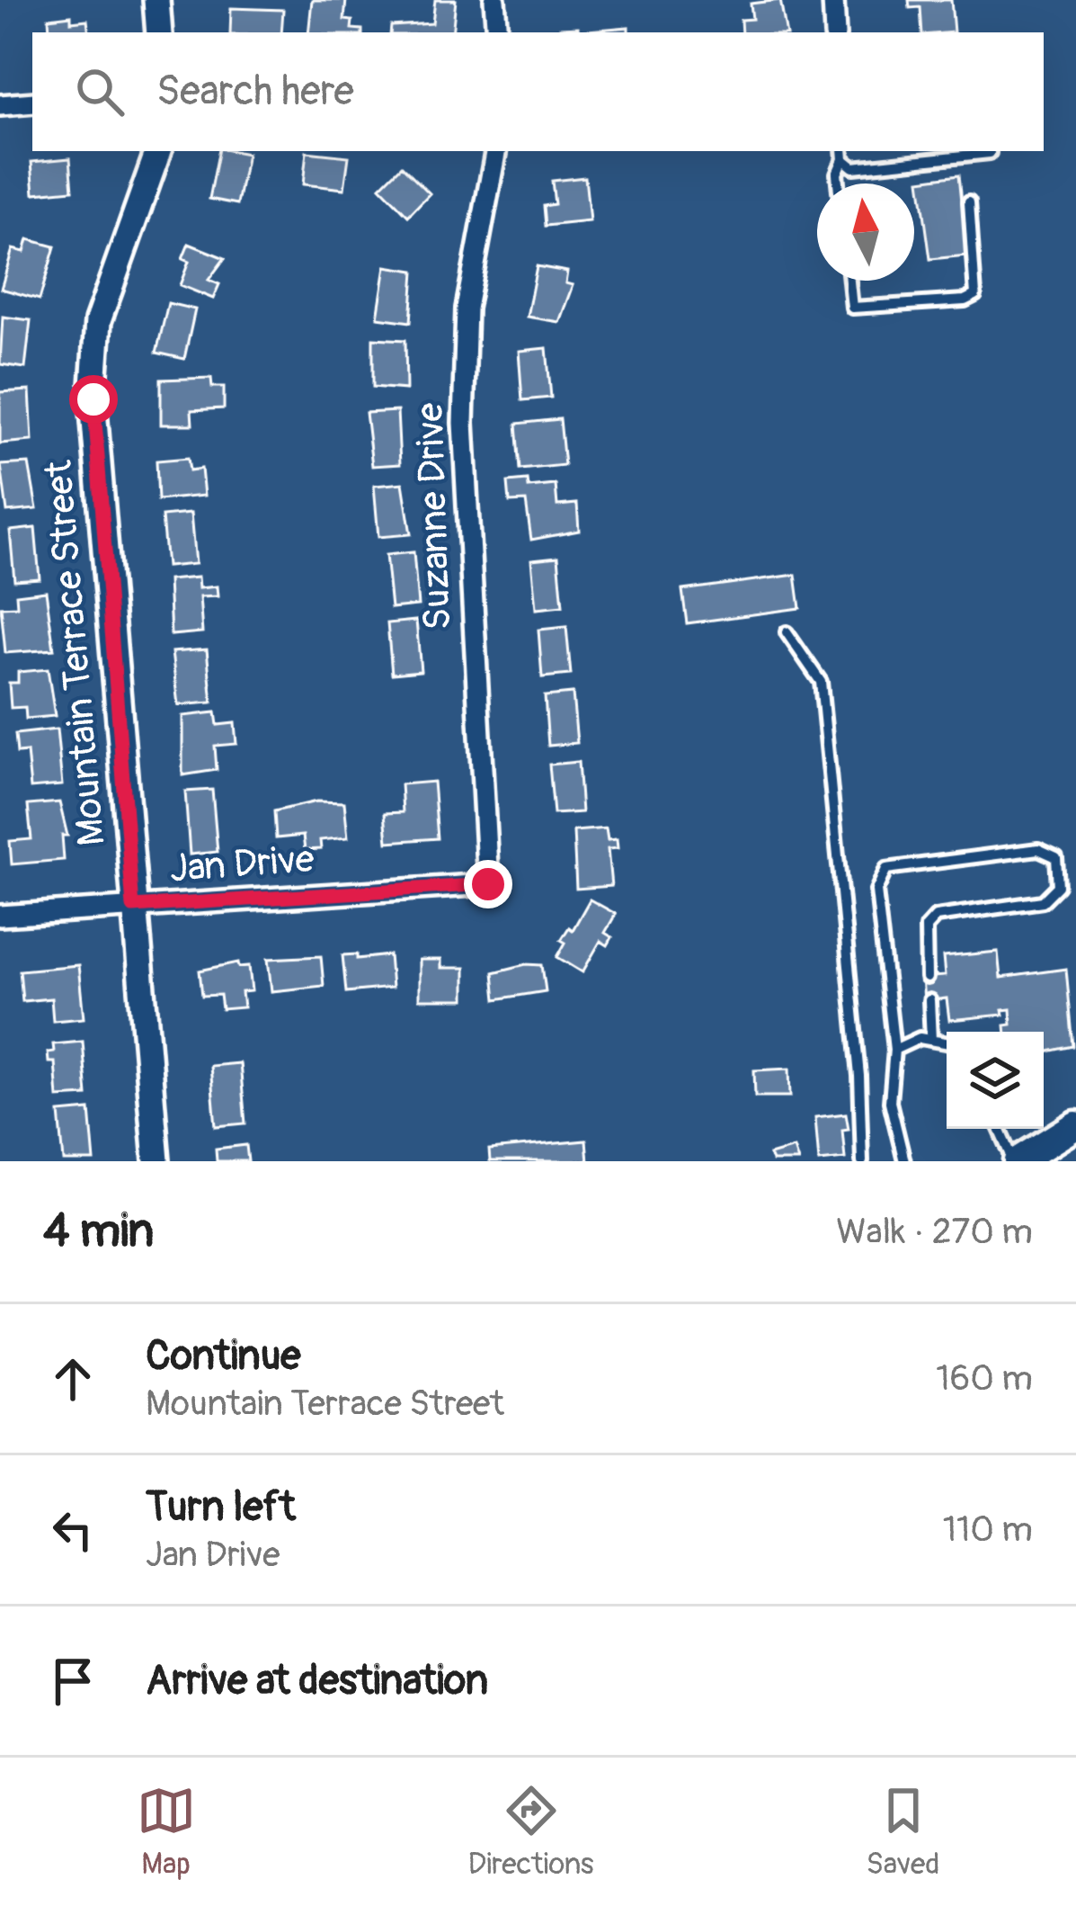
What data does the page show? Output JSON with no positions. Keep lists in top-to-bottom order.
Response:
{
  "streets": {
    "street": ["Suzanne Drive", "Mountain Terrace Street", "Jan Drive"]
  },
  "crossings": [
    ["Suzanne Drive", "Jan Drive"],
    ["Mountain Terrace Street", "Jan Drive"]
  ],
  "north": "top",
  "page": {
    "search": "Search here",
    "heading": ["4 min", "Walk · 270 m"],
    "list": [
      ["Continue", "Mountain Terrace Street", "160 m"],
      ["Turn left", "Jan Drive", "110 m"],
      "Arrive at destination"
    ],
    "nav": ["Map", "Directions", "Saved"]
  }
}
